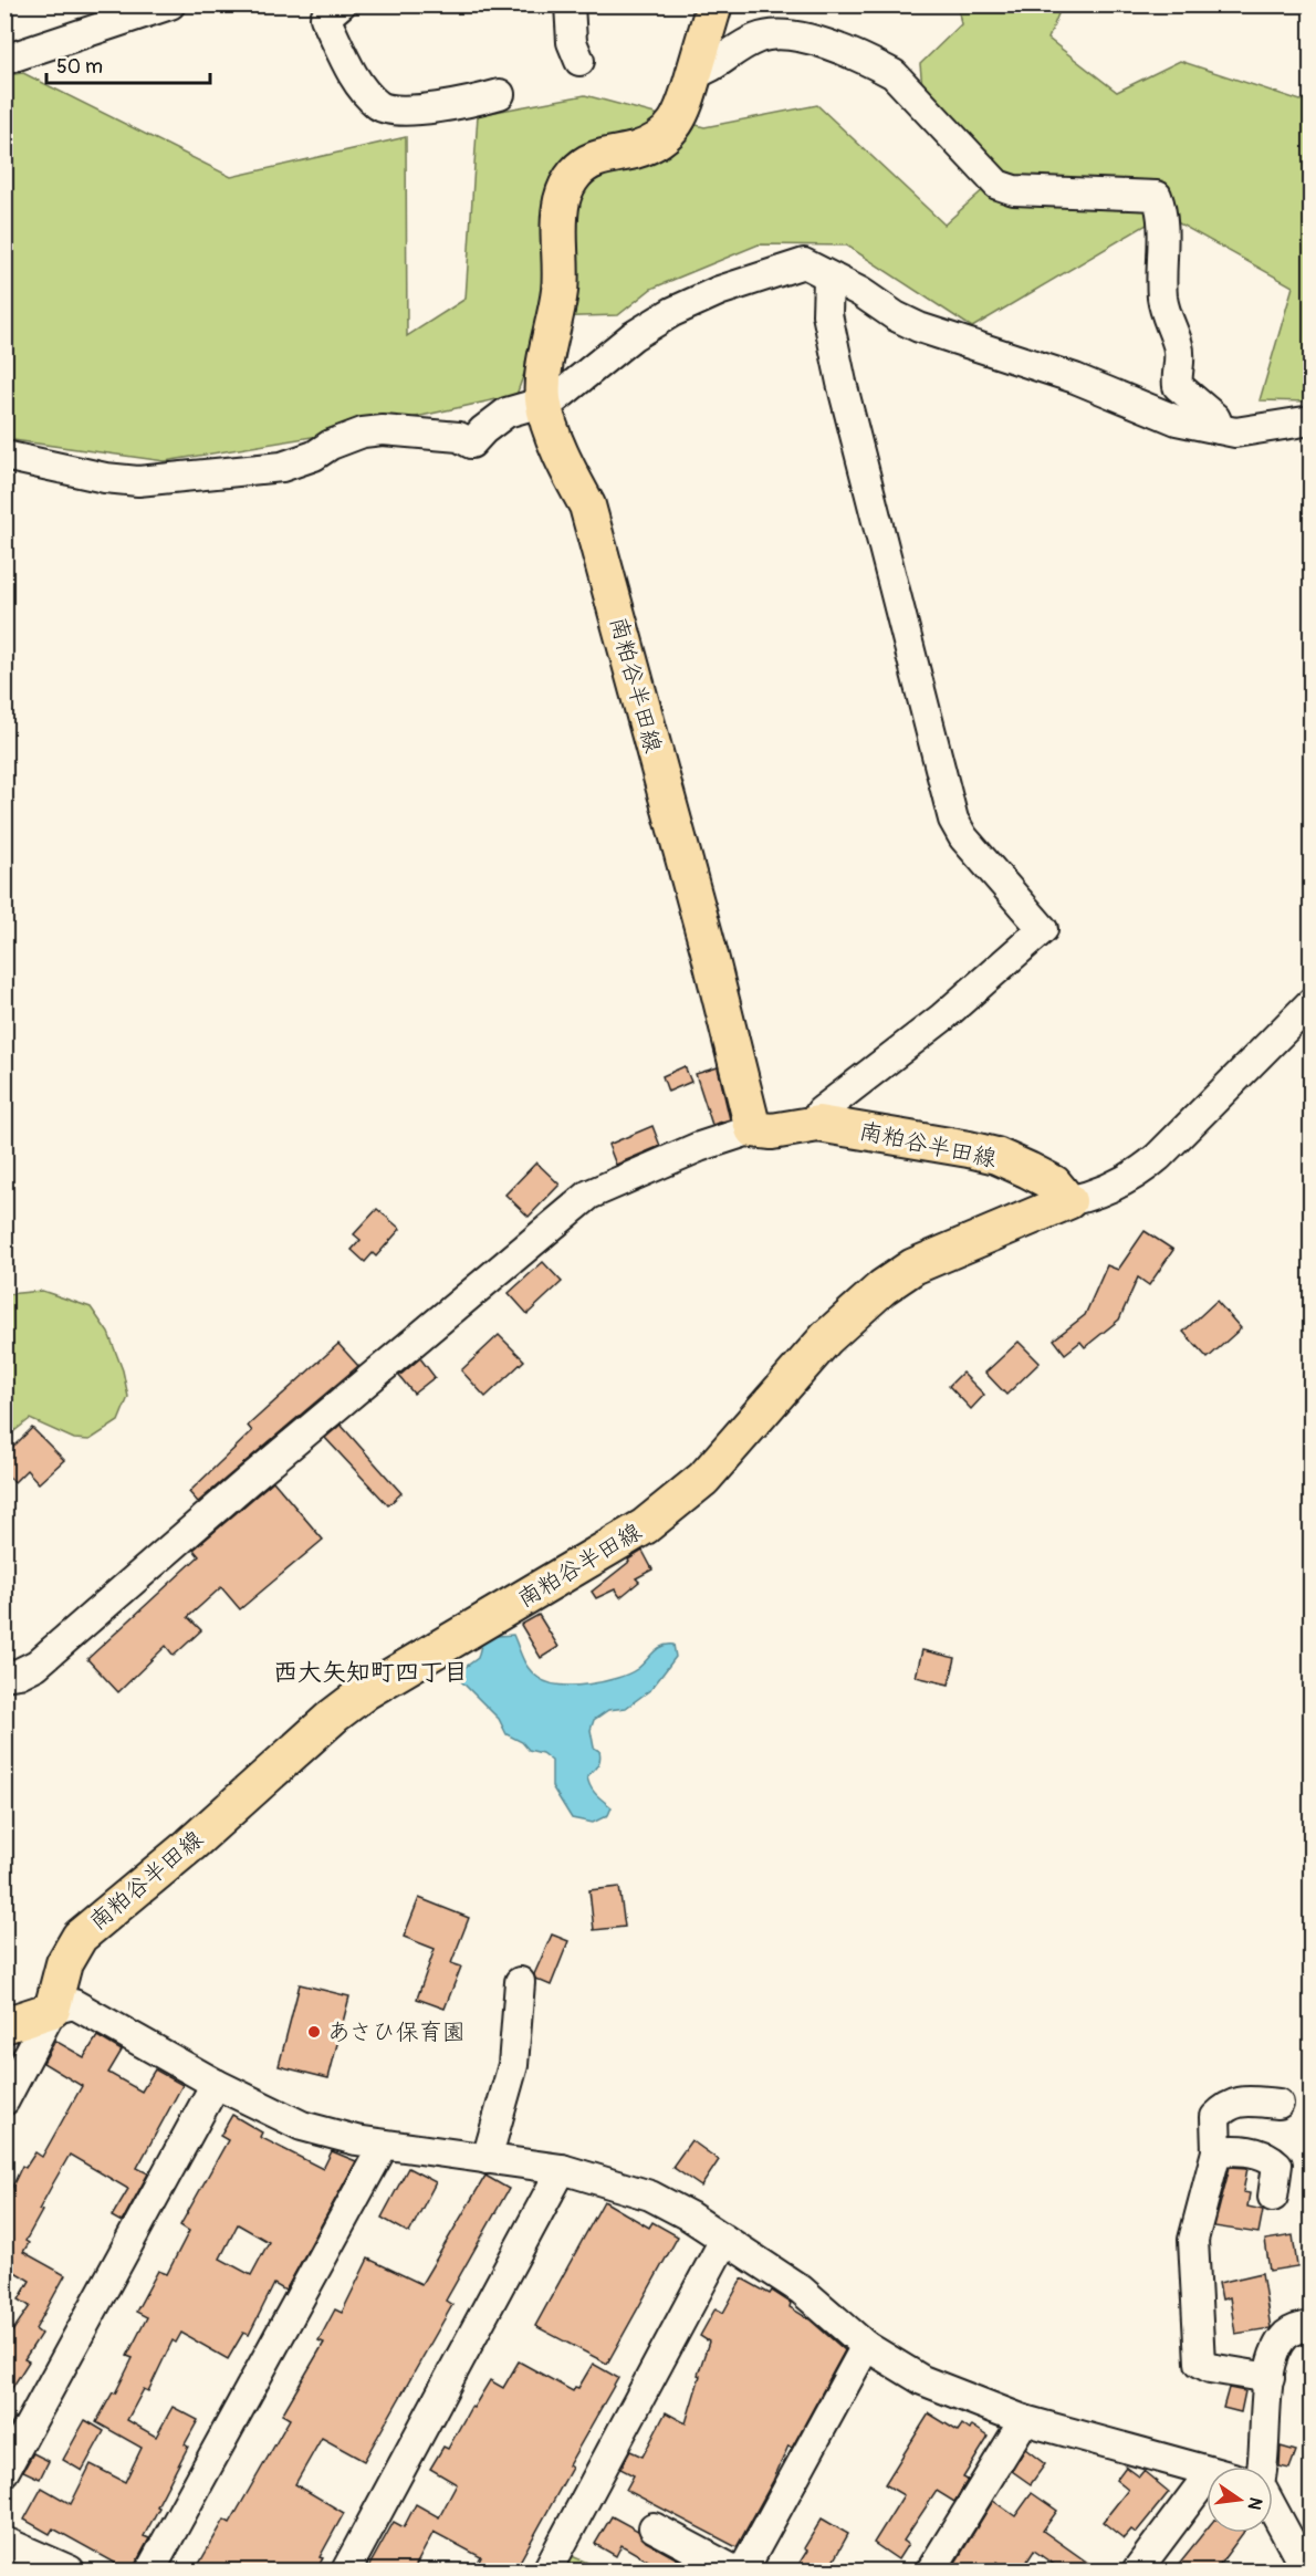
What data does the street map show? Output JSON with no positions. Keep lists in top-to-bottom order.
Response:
{
  "streets": {
    "main road": ["南粕谷半田線"]
  },
  "districts": ["西大矢知町四丁目"],
  "places": ["あさひ保育園"],
  "scale_bar": "50 m",
  "north": "right"
}
